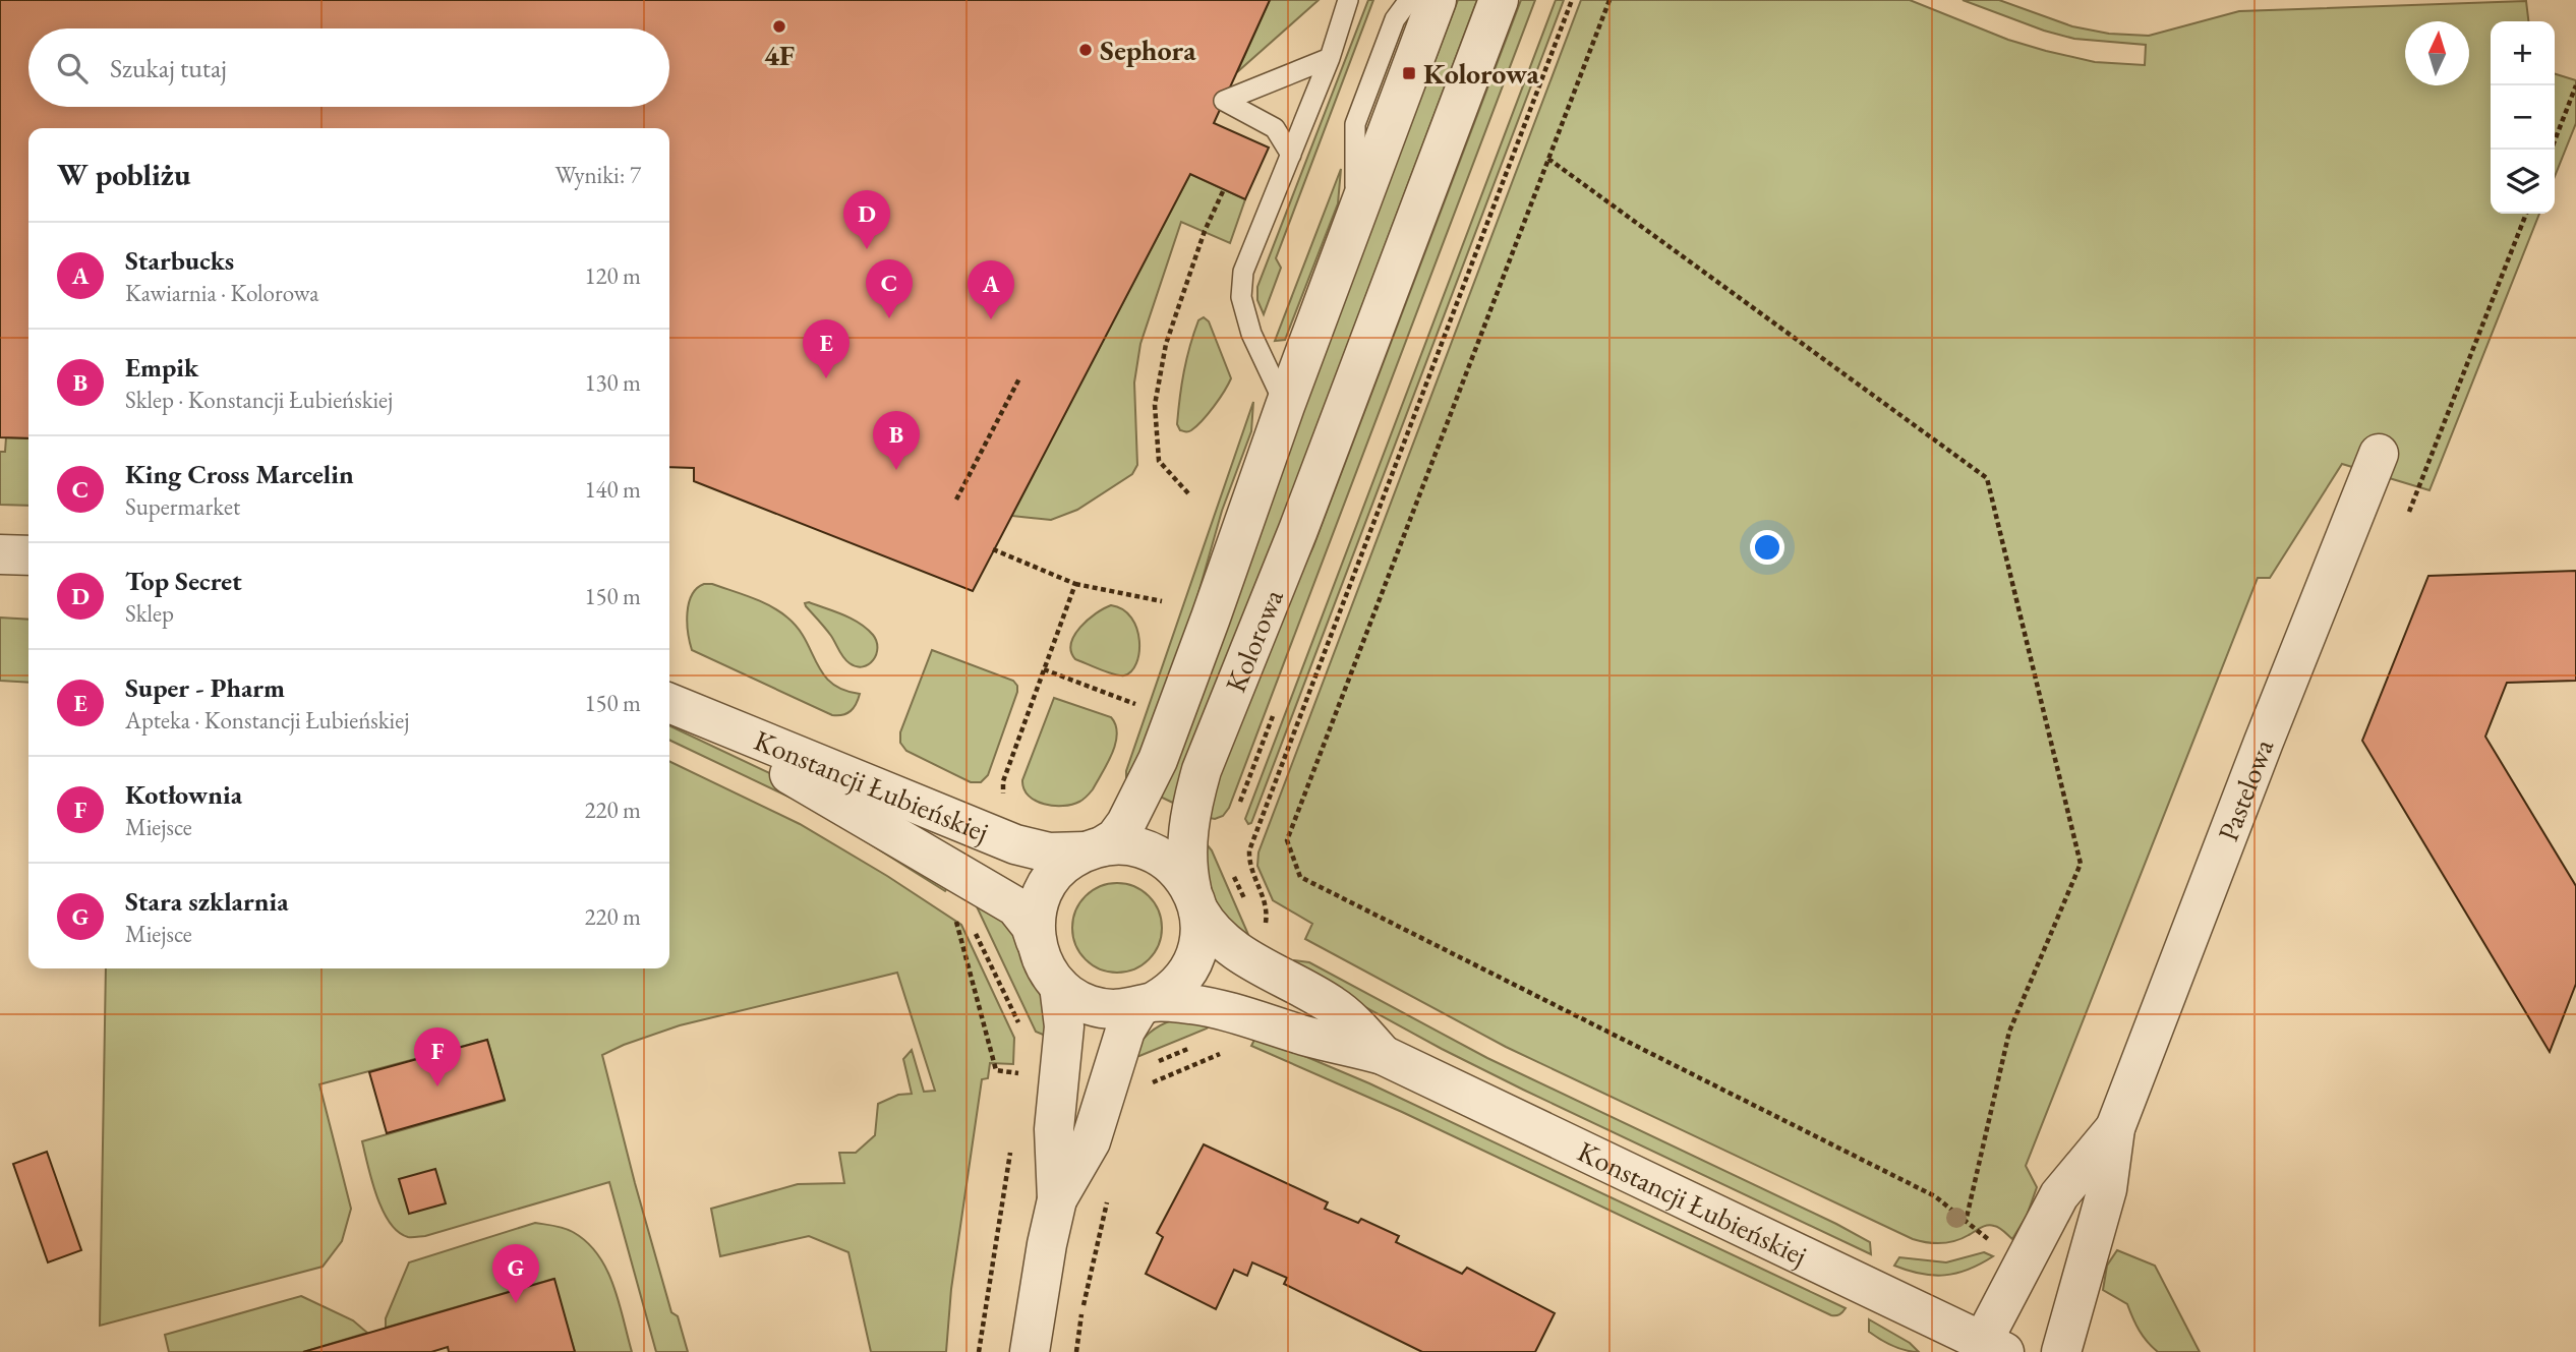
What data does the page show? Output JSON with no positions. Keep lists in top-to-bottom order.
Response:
{
  "streets": {
    "street": ["Kolorowa", "Konstancji Łubieńskiej", "Pastelowa"]
  },
  "crossings": [
    ["Kolorowa", "Konstancji Łubieńskiej"],
    ["Konstancji Łubieńskiej", "Pastelowa"]
  ],
  "places": {
    "other": ["4F", "Sephora"],
    "transit": ["Kolorowa"]
  },
  "north": "top",
  "page": {
    "map_buttons": ["+", "−"],
    "search": "Szukaj tutaj",
    "heading": ["W pobliżu", "Wyniki: 7"],
    "pins": [
      "D",
      "C",
      "A",
      "E",
      "B",
      "F",
      "G"
    ],
    "list": [
      {
        "mark": "A",
        "name": "Starbucks",
        "note": "Kawiarnia · Kolorowa",
        "value": "120 m"
      },
      {
        "mark": "B",
        "name": "Empik",
        "note": "Sklep · Konstancji Łubieńskiej",
        "value": "130 m"
      },
      {
        "mark": "C",
        "name": "King Cross Marcelin",
        "note": "Supermarket",
        "value": "140 m"
      },
      {
        "mark": "D",
        "name": "Top Secret",
        "note": "Sklep",
        "value": "150 m"
      },
      {
        "mark": "E",
        "name": "Super - Pharm",
        "note": "Apteka · Konstancji Łubieńskiej",
        "value": "150 m"
      },
      {
        "mark": "F",
        "name": "Kotłownia",
        "note": "Miejsce",
        "value": "220 m"
      },
      {
        "mark": "G",
        "name": "Stara szklarnia",
        "note": "Miejsce",
        "value": "220 m"
      }
    ]
  }
}
